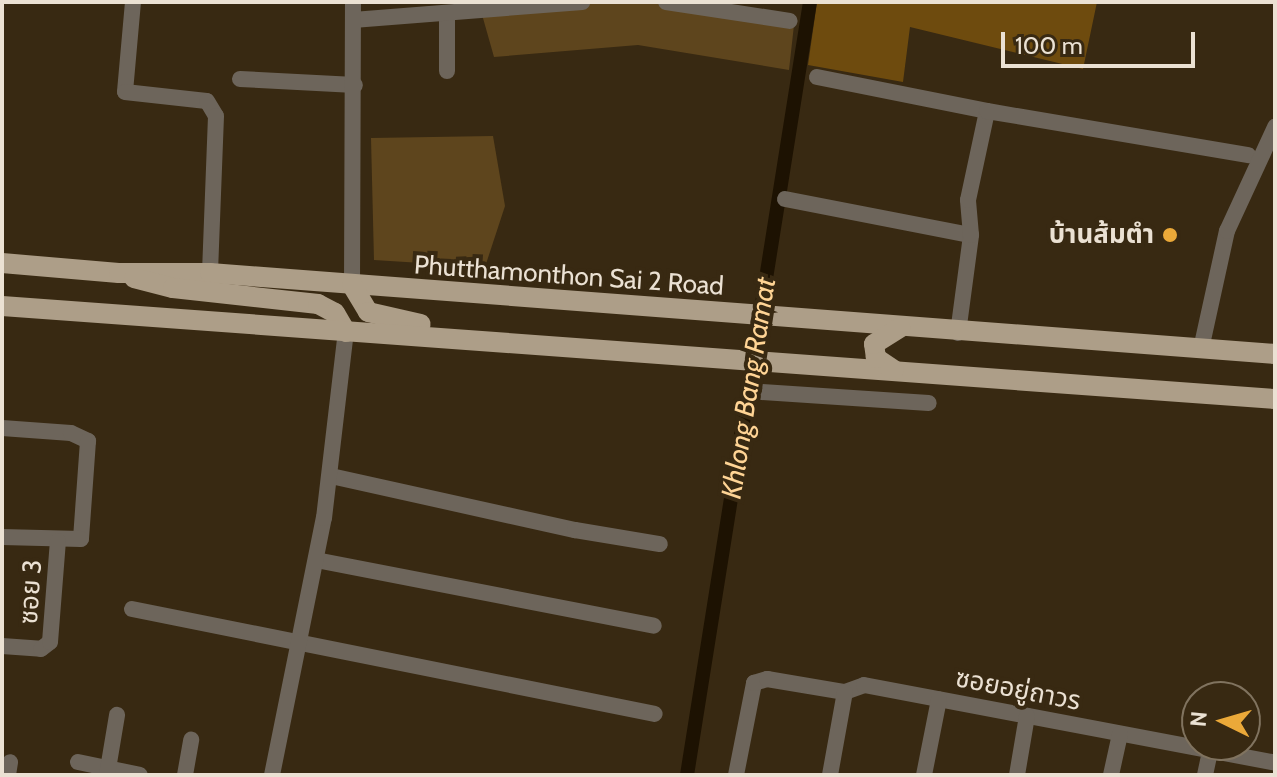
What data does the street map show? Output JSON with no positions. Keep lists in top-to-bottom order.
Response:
{
  "streets": {
    "main road": ["Phutthamonthon Sai 2 Road"],
    "street": ["ซอย 3", "ซอยอยู่ถาวร"]
  },
  "water": ["Khlong Bang Ramat"],
  "places": ["บ้านส้มตำ"],
  "scale_bar": "100 m",
  "north": "left"
}
